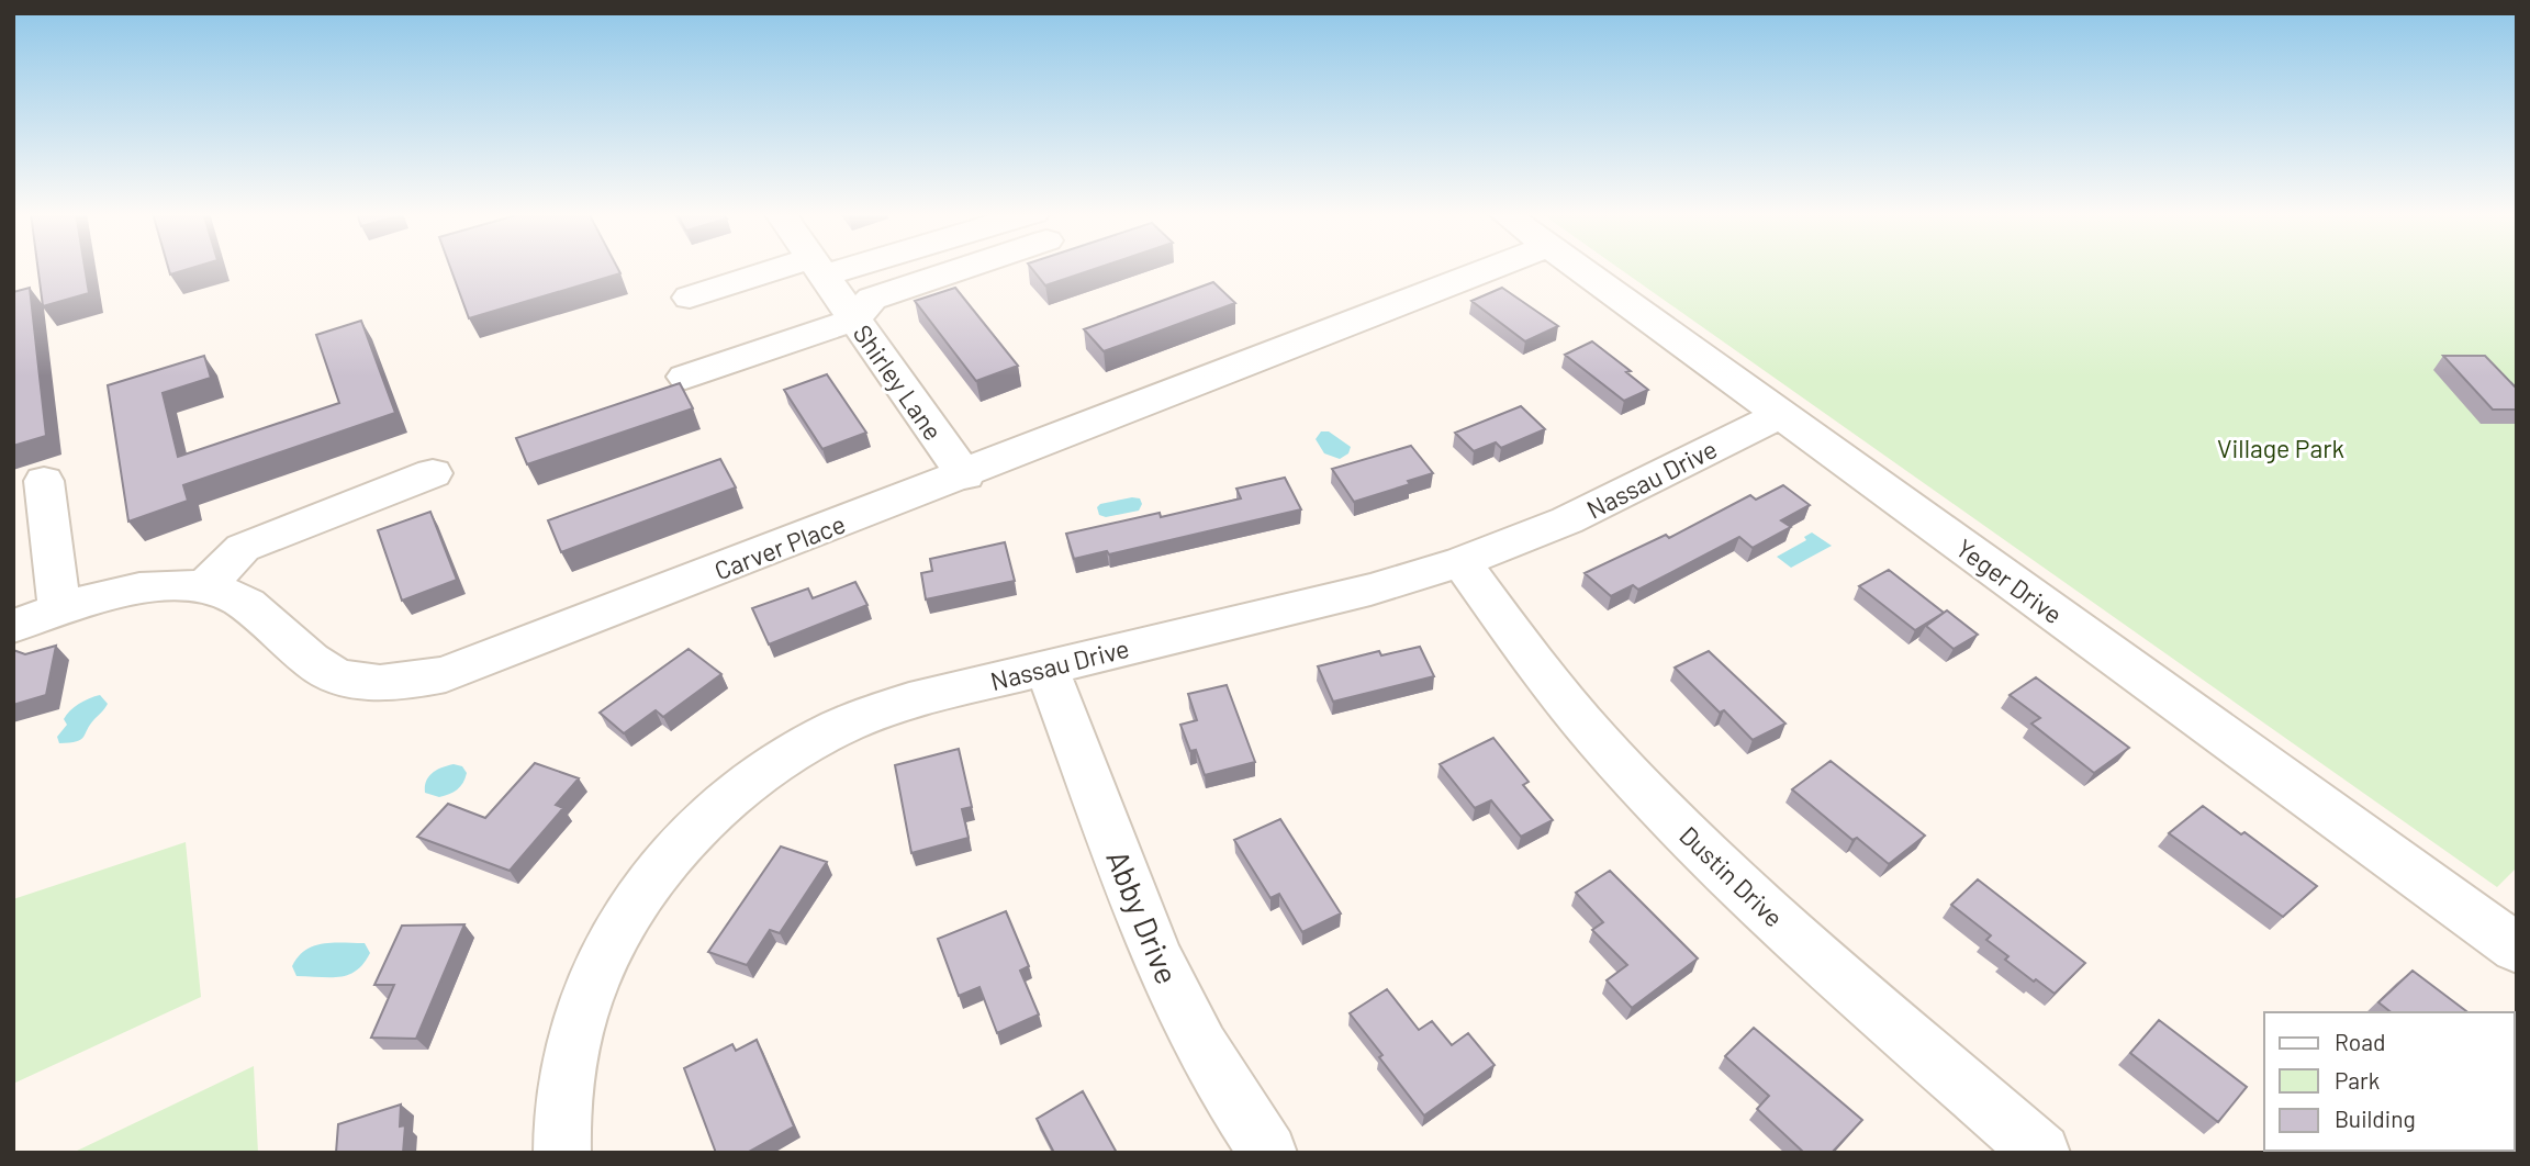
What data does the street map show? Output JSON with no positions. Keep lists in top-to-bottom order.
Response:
{
  "streets": {
    "street": [
      "Shirley Lane",
      "Nassau Drive",
      "Carver Place",
      "Yeger Drive",
      "Dustin Drive",
      "Abby Drive"
    ]
  },
  "crossings": [
    ["Shirley Lane", "Carver Place"],
    ["Nassau Drive", "Yeger Drive"],
    ["Nassau Drive", "Dustin Drive"],
    ["Nassau Drive", "Abby Drive"]
  ],
  "parks": ["Village Park"],
  "legend": ["Road", "Park", "Building"]
}
